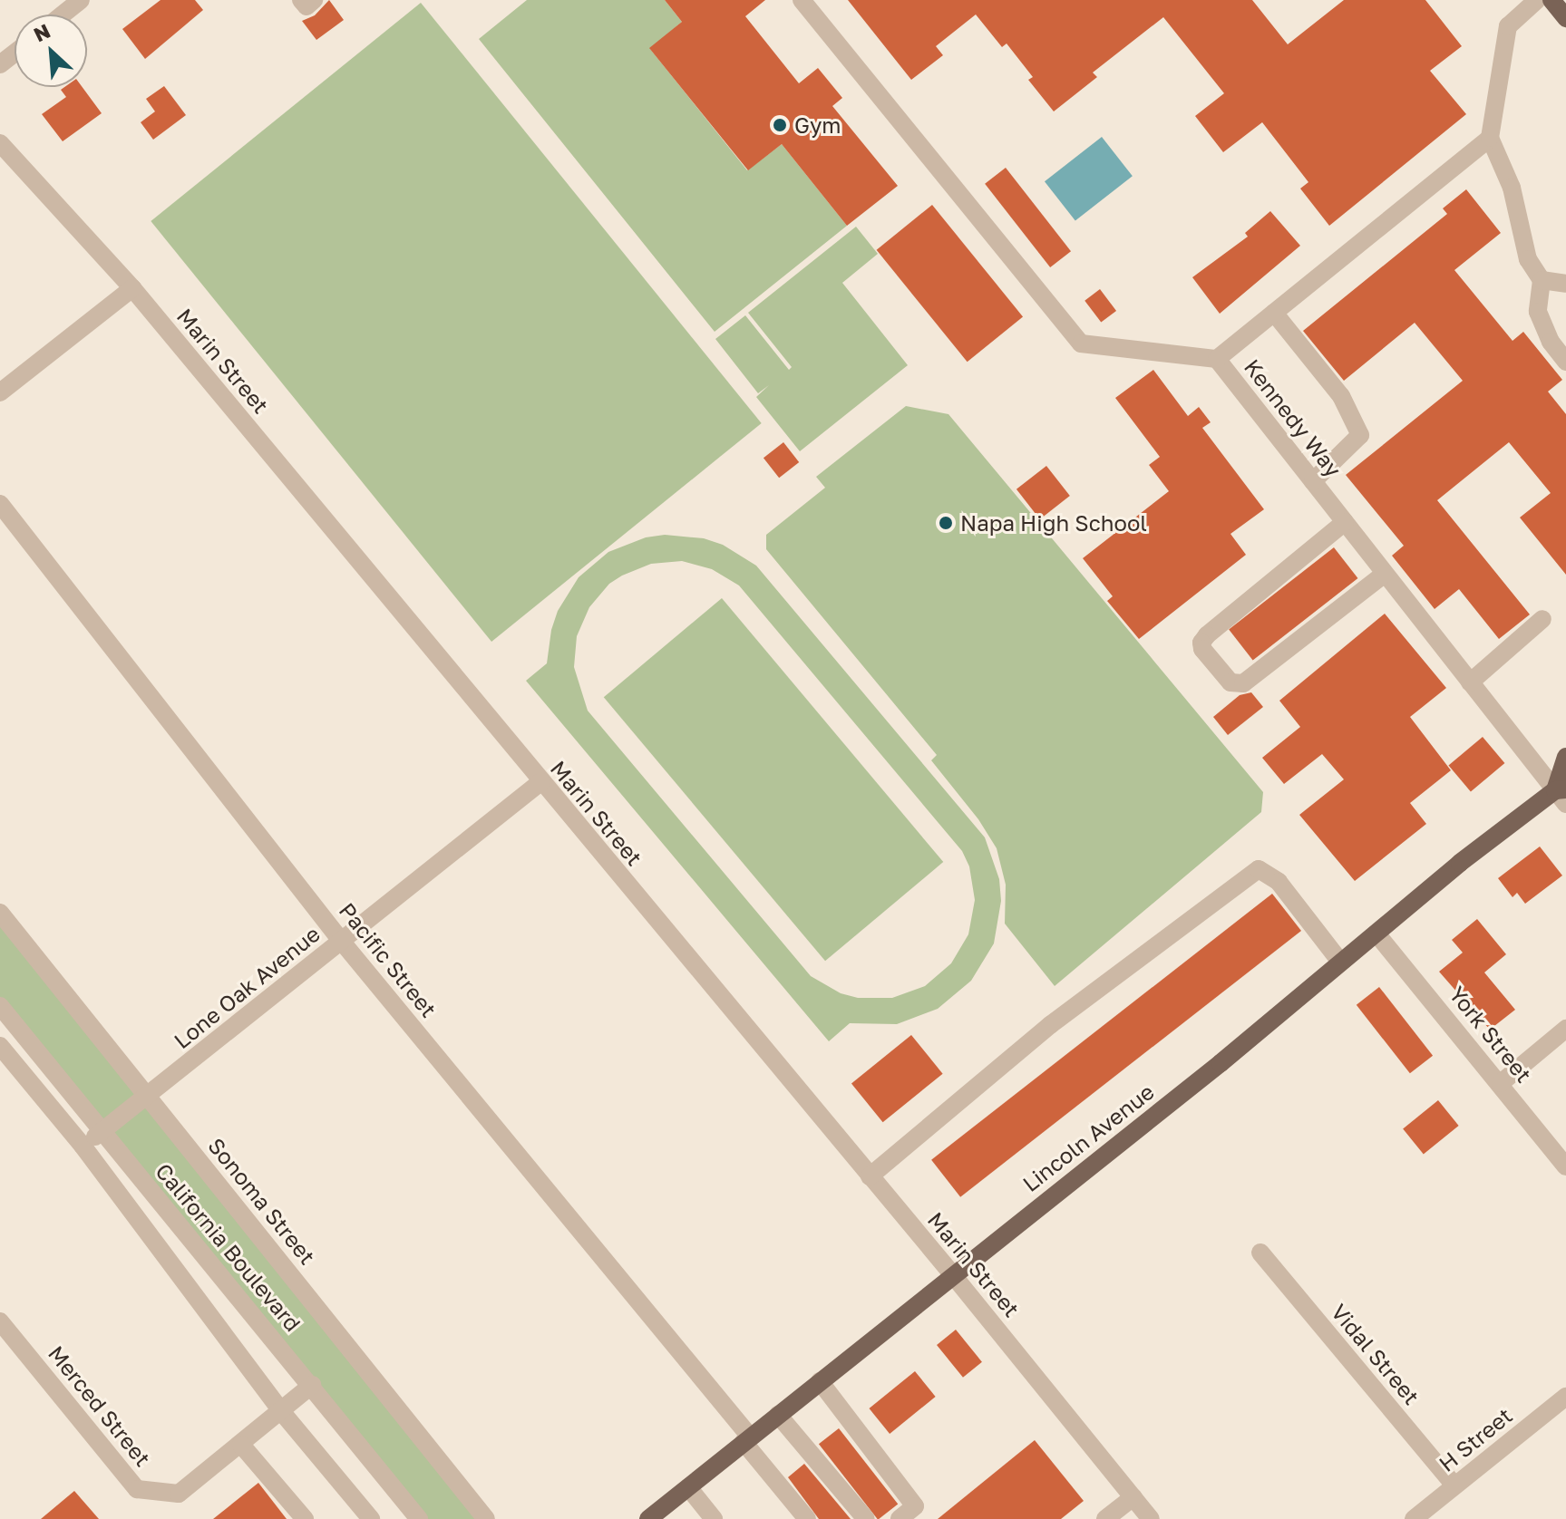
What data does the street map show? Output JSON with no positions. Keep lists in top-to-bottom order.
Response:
{
  "streets": {
    "main road": ["Lincoln Avenue"],
    "street": [
      "Marin Street",
      "Kennedy Way",
      "Pacific Street",
      "Lone Oak Avenue",
      "York Street",
      "Sonoma Street",
      "California Boulevard",
      "Vidal Street",
      "Merced Street",
      "H Street"
    ]
  },
  "crossings": [
    ["Marin Street", "Lone Oak Avenue"],
    ["Marin Street", "Lincoln Avenue"],
    ["Kennedy Way", "Lincoln Avenue"],
    ["Pacific Street", "Lone Oak Avenue"],
    ["Pacific Street", "Lincoln Avenue"],
    ["Lone Oak Avenue", "Sonoma Street"],
    ["Lone Oak Avenue", "California Boulevard"],
    ["York Street", "Lincoln Avenue"],
    ["California Boulevard", "Merced Street"],
    ["Vidal Street", "H Street"]
  ],
  "places": ["Gym", "Napa High School"],
  "north": "top left"
}
